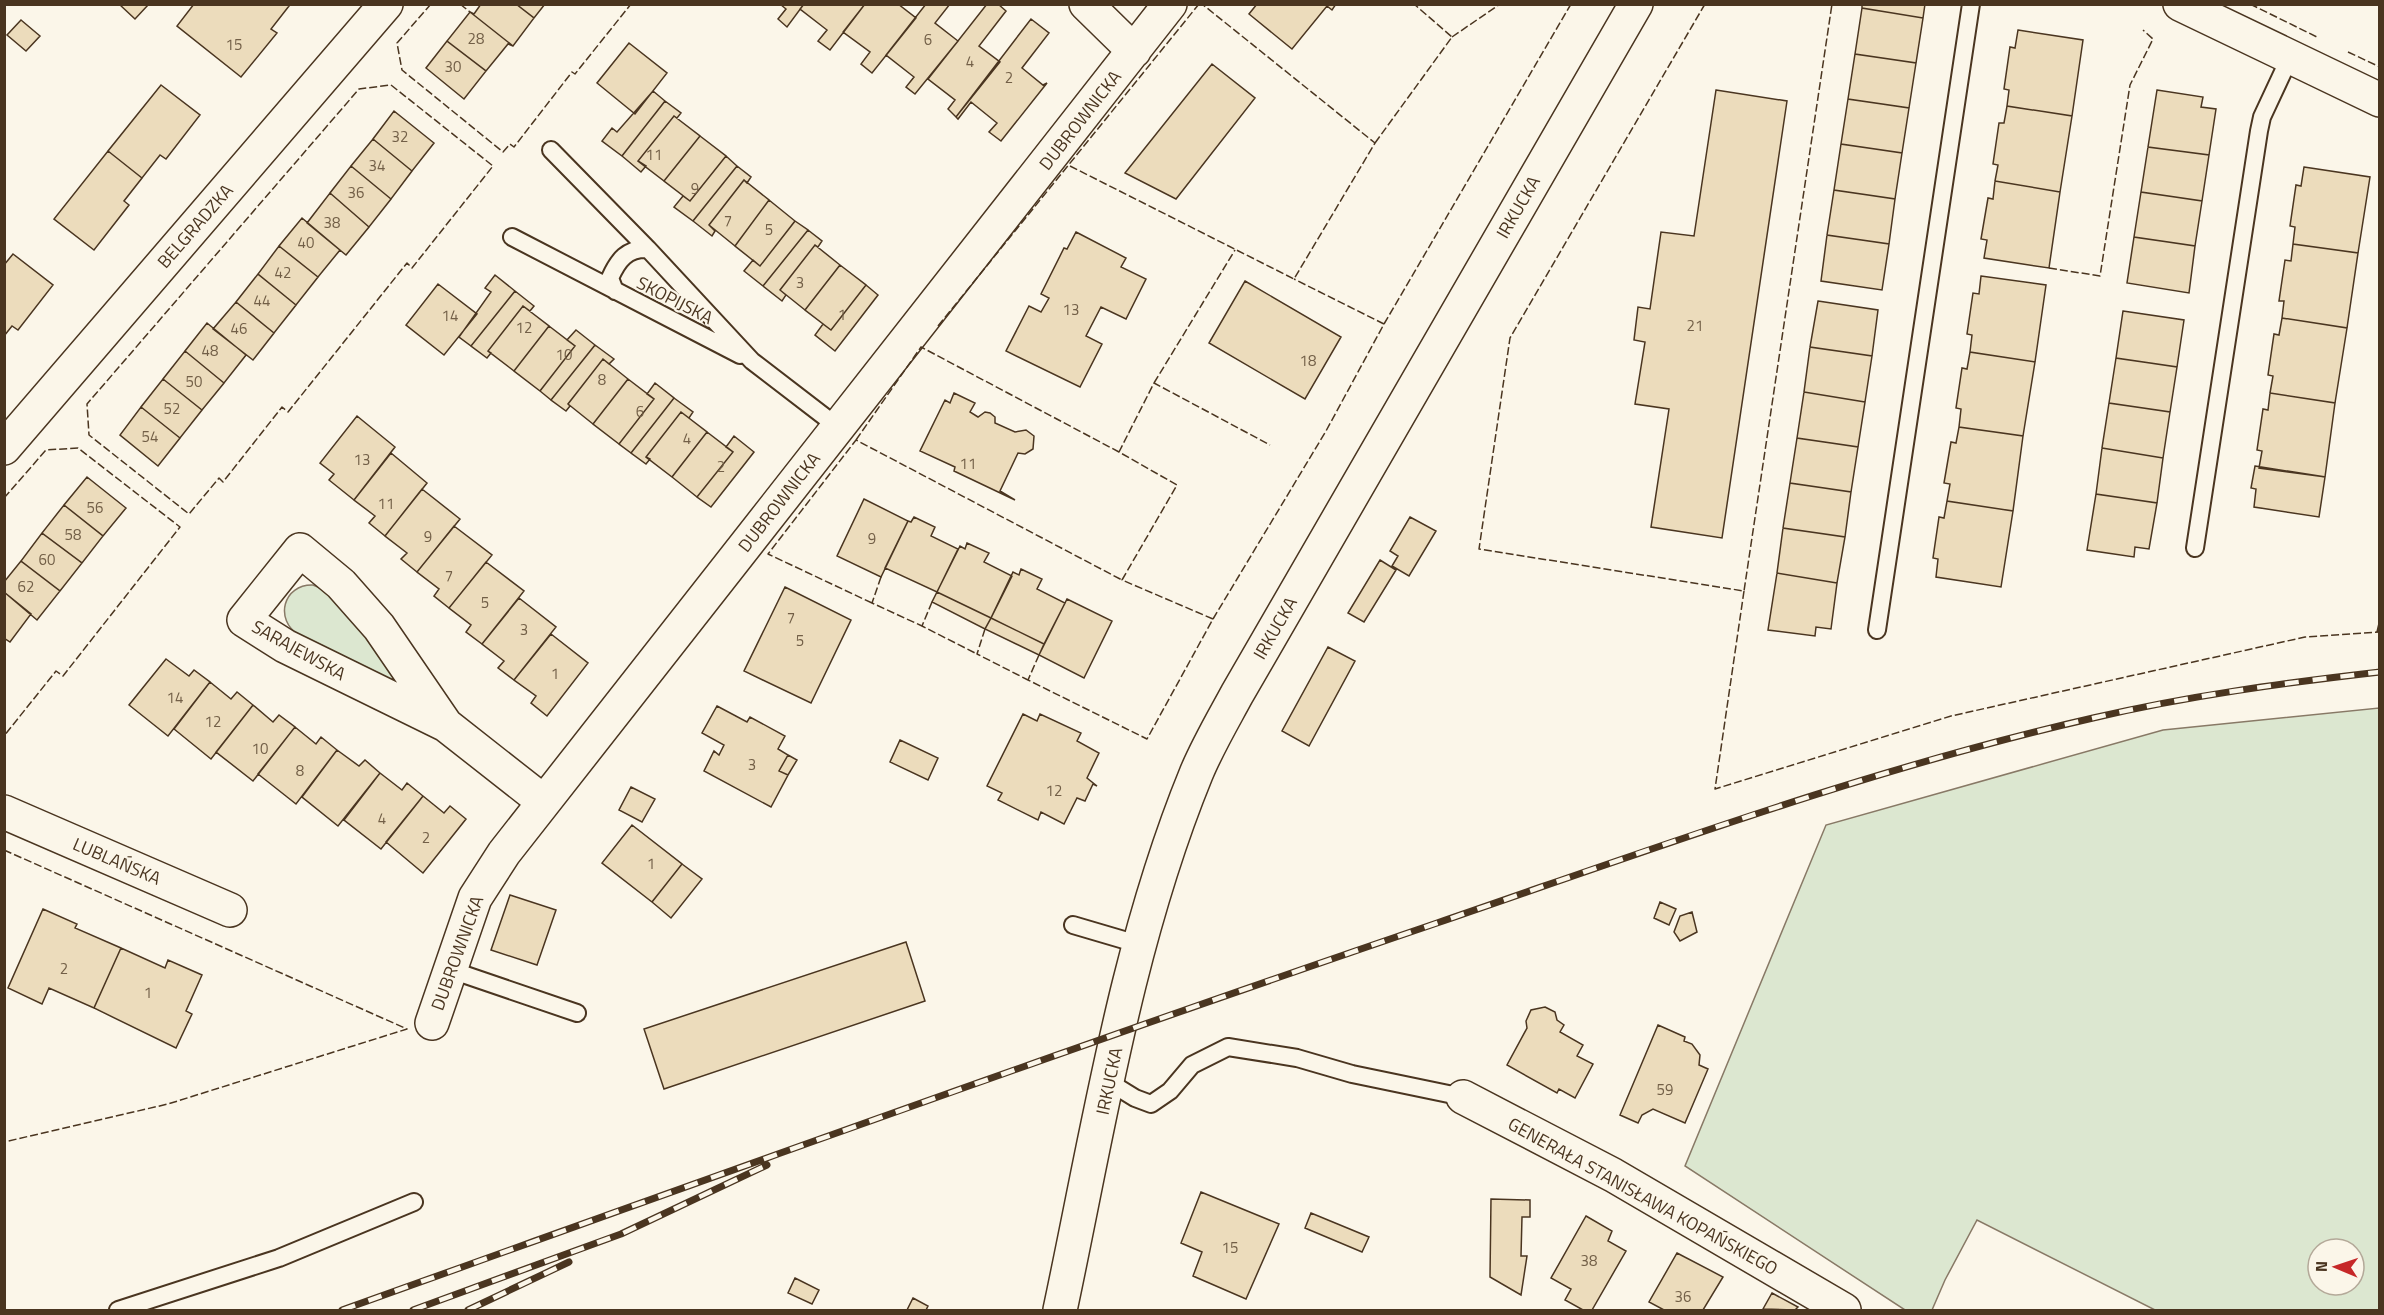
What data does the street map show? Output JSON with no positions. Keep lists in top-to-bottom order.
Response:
{
  "streets": {
    "street": [
      "DUBROWNICKA",
      "IRKUCKA",
      "BELGRADZKA",
      "SARAJEWSKA",
      "LUBLAŃSKA",
      "GENERAŁA STANISŁAWA KOPAŃSKIEGO"
    ],
    "lane": ["SKOPIJSKA"]
  },
  "crossings": [
    ["DUBROWNICKA", "SKOPIJSKA"],
    ["DUBROWNICKA", "SARAJEWSKA"],
    ["IRKUCKA", "GENERAŁA STANISŁAWA KOPAŃSKIEGO"]
  ],
  "house_numbers": [
    "28",
    "6",
    "15",
    "4",
    "30",
    "2",
    "32",
    "11",
    "34",
    "9",
    "36",
    "7",
    "38",
    "5",
    "40",
    "42",
    "3",
    "44",
    "13",
    "1",
    "14",
    "21",
    "12",
    "46",
    "48",
    "10",
    "18",
    "8",
    "50",
    "52",
    "6",
    "54",
    "4",
    "13",
    "11",
    "2",
    "11",
    "56",
    "58",
    "9",
    "9",
    "60",
    "7",
    "62",
    "5",
    "7",
    "3",
    "5",
    "1",
    "14",
    "12",
    "10",
    "3",
    "8",
    "12",
    "4",
    "2",
    "1",
    "2",
    "1",
    "59",
    "15",
    "38",
    "36"
  ],
  "north": "left"
}
